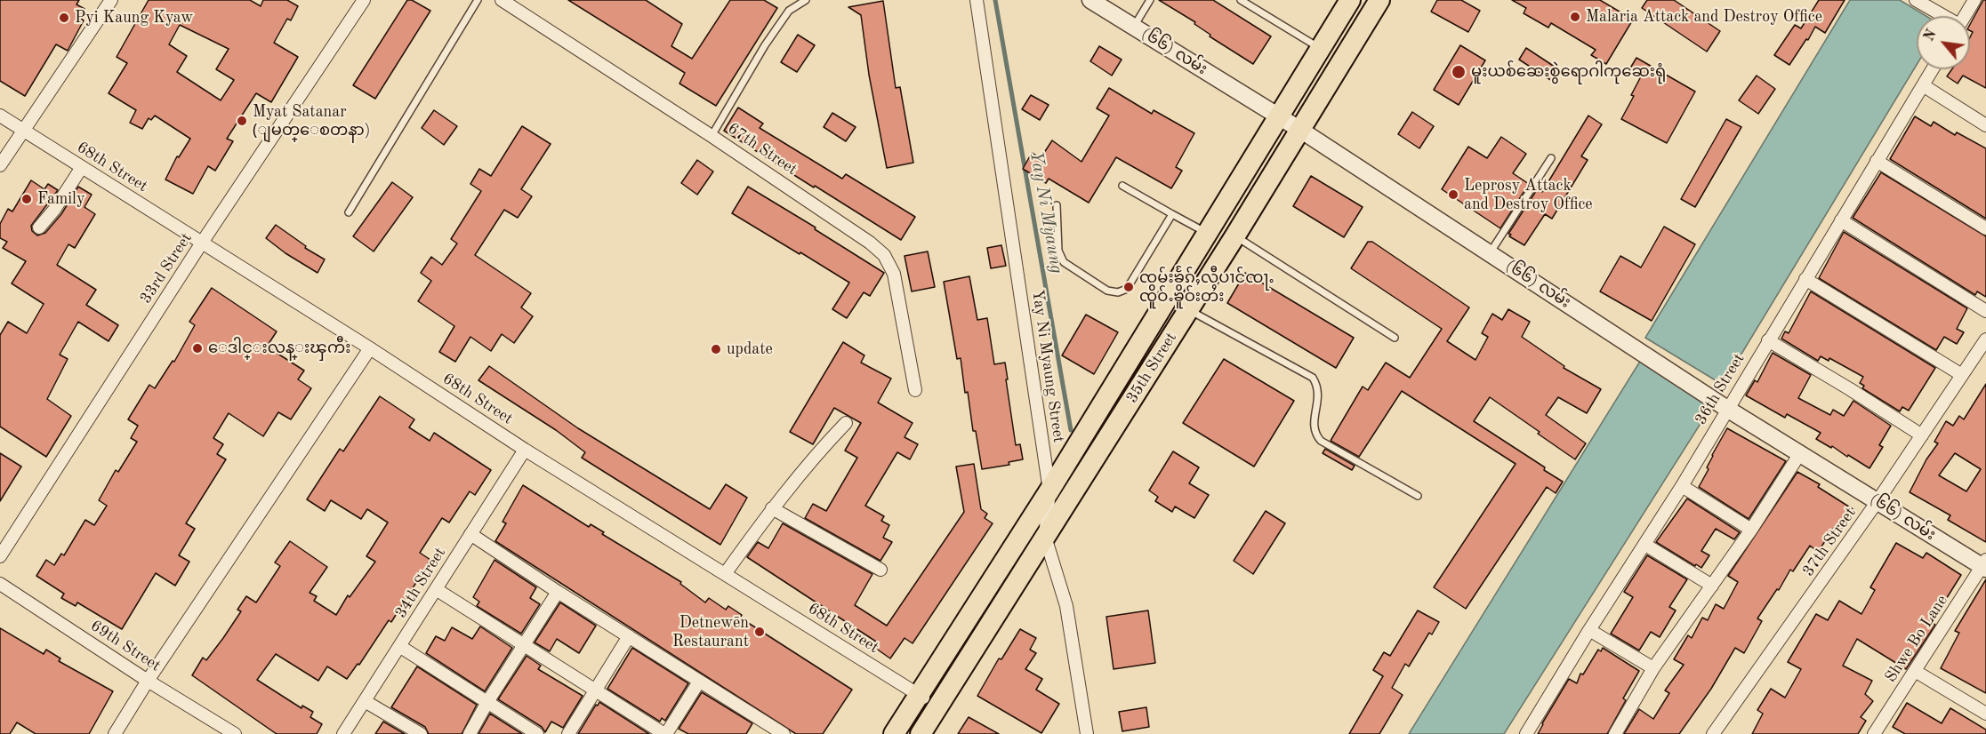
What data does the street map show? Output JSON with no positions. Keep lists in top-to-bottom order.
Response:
{
  "streets": {
    "main road": ["35th Street"],
    "street": [
      "(၆၆) လမ်း",
      "67th Street",
      "68th Street",
      "33rd Street",
      "Yay Ni Myaung Street",
      "36th Street",
      "37th Street",
      "34th Street",
      "Shwe Bo Lane",
      "69th Street"
    ]
  },
  "crossings": [
    ["(၆၆) လမ်း", "35th Street"],
    ["(၆၆) လမ်း", "36th Street"],
    ["(၆၆) လမ်း", "37th Street"],
    ["(၆၆) လမ်း", "Shwe Bo Lane"],
    ["68th Street", "33rd Street"],
    ["68th Street", "35th Street"],
    ["68th Street", "34th Street"],
    ["Yay Ni Myaung Street", "35th Street"]
  ],
  "water": ["Yay Ni Myaung"],
  "places": [
    "Malaria Attack and Destroy Office",
    "Pyi Kaung Kyaw",
    "မူးယစ်ဆေးစွဲရောဂါကုဆေးရုံ",
    "Myat Satanar (ျမတ္ေစတနာ)",
    "Leprosy Attack and Destroy Office",
    "Family",
    "ၸုမ်းၶႅၵ်ႇလီပၢင်ၸႃႉ ၸိူဝ်ႉၶိူဝ်းတႆး",
    "ေဒါင္းလန္းၾကီး",
    "update",
    "Detnewēn Restaurant"
  ],
  "north": "top left"
}
